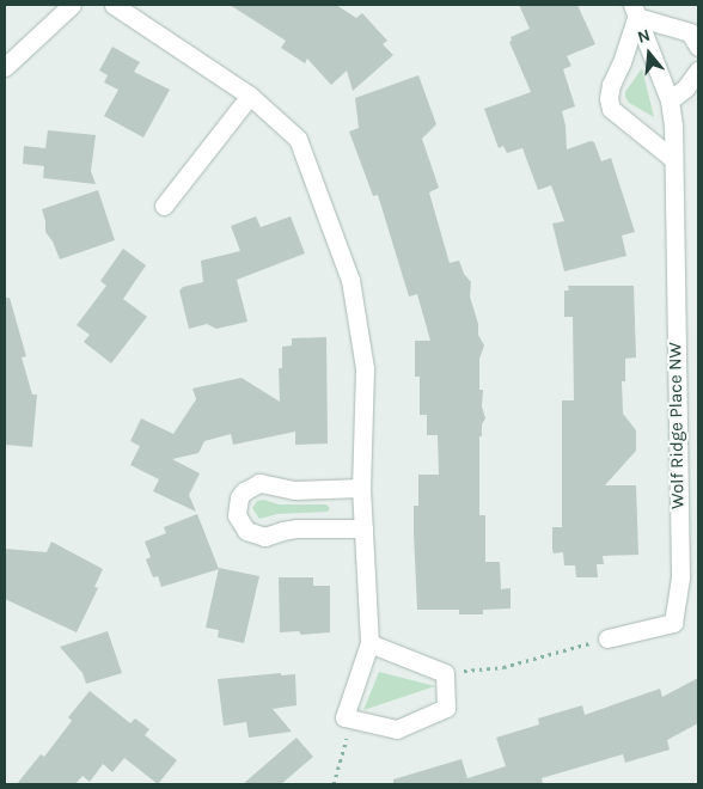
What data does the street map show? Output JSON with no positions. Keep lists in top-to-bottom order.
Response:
{
  "streets": {
    "street": ["Wolf Ridge Place NW"]
  },
  "north": "top"
}
